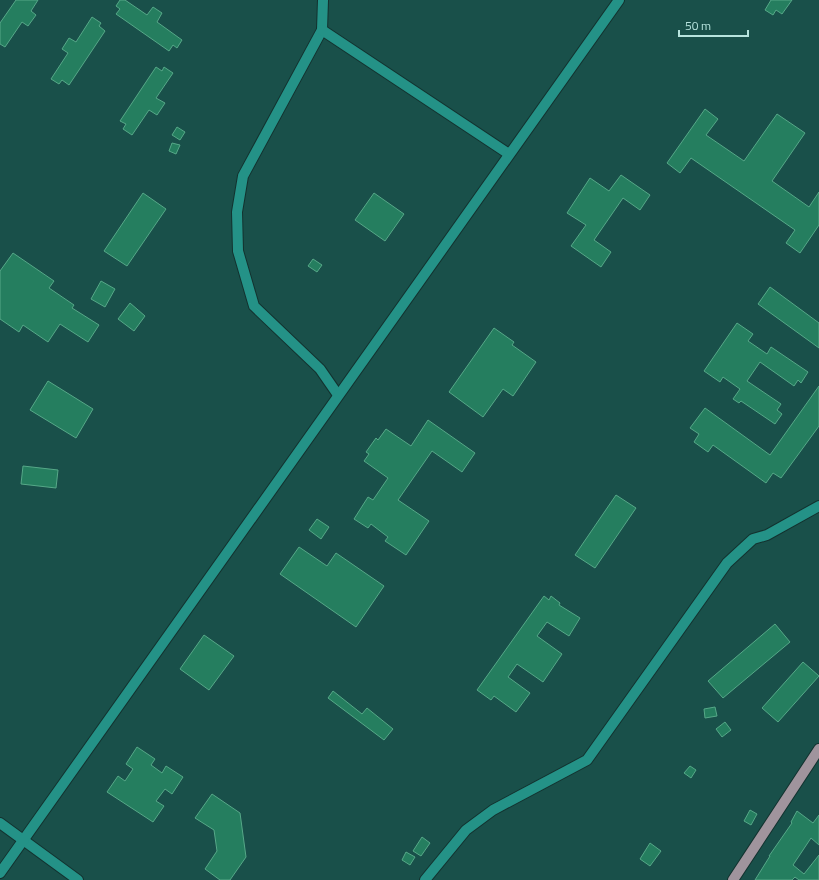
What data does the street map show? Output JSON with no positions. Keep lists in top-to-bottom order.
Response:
{
  "scale_bar": "50 m"
}
